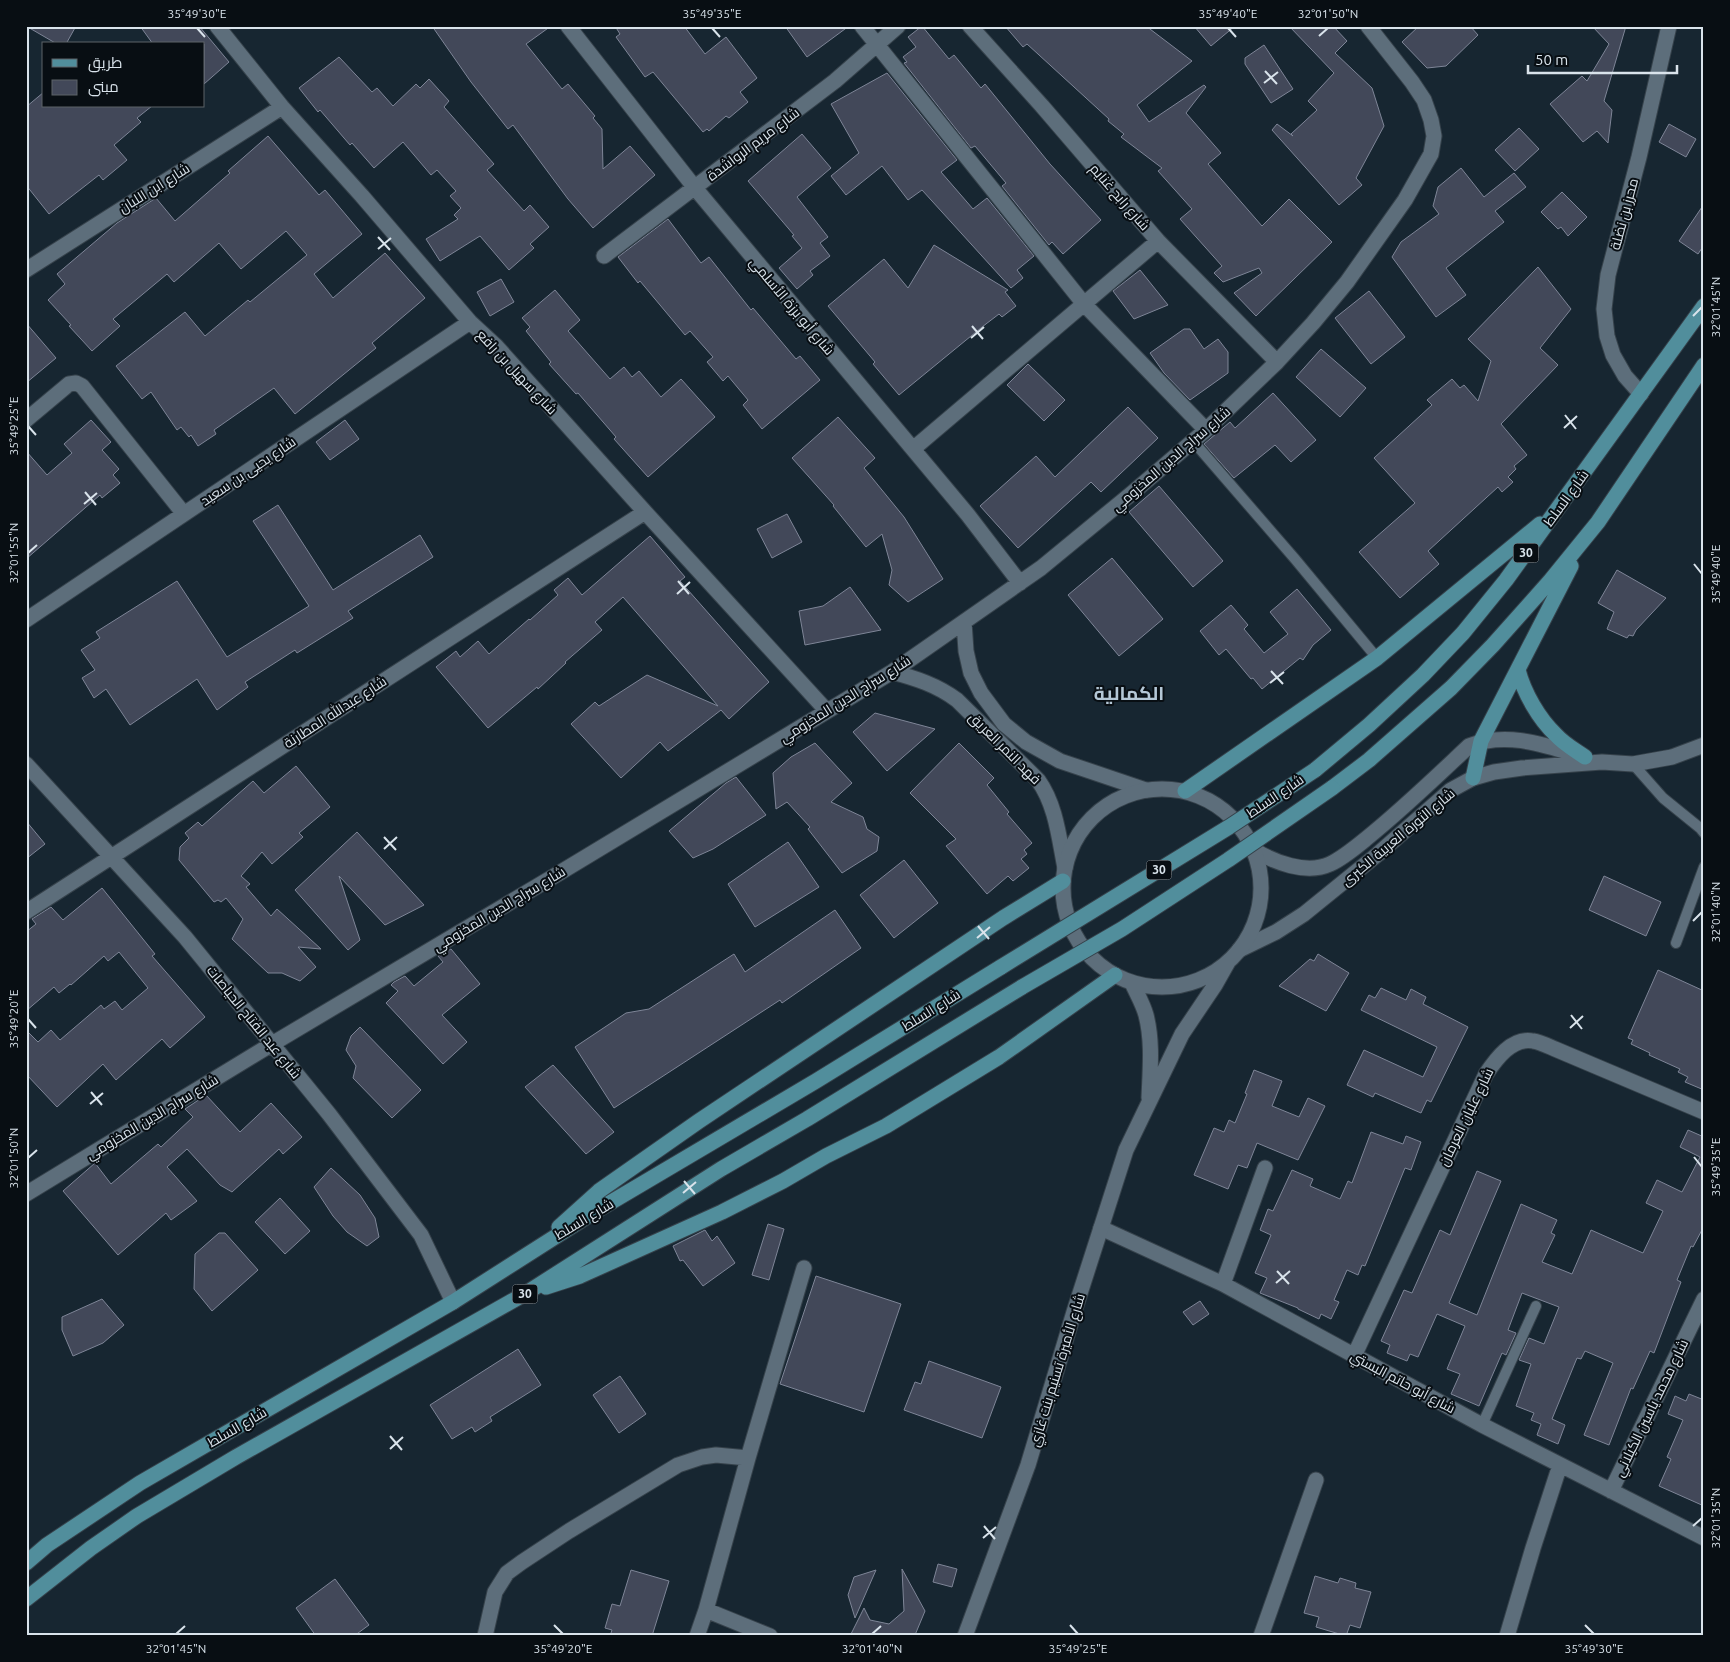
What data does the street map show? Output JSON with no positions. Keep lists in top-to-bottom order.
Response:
{
  "streets": {
    "main road": ["شارع السلط", "30"],
    "street": [
      "شارع مريم الرواشدة",
      "شارع ابن اللبان",
      "شارع رابح غنايم",
      "محرز بن نضلة",
      "شارع أبو برزة الأسلمي",
      "شارع سهيل بن رافع",
      "شارع سراج الدين المخزومي",
      "شارع يحيى بن سعيد",
      "شارع عبدالله المطارنة",
      "فهد النمر العريق",
      "شارع الثورة العربية الكبرى",
      "شارع عبد الفتاح الحياصات",
      "شارع عليان العرمان",
      "شارع الأميرة تسنيم بنت غازي",
      "شارع أبو حاتم البستي",
      "شارع محمد ياسين الكيلاني"
    ]
  },
  "crossings": [
    ["شارع مريم الرواشدة", "شارع أبو برزة الأسلمي"],
    ["شارع ابن اللبان", "شارع سهيل بن رافع"],
    ["شارع رابح غنايم", "شارع سراج الدين المخزومي"],
    ["محرز بن نضلة", "شارع السلط"],
    ["شارع أبو برزة الأسلمي", "شارع سراج الدين المخزومي"],
    ["شارع سهيل بن رافع", "شارع سراج الدين المخزومي"],
    ["شارع سهيل بن رافع", "شارع يحيى بن سعيد"],
    ["شارع سهيل بن رافع", "شارع عبدالله المطارنة"],
    ["شارع سراج الدين المخزومي", "فهد النمر العريق"],
    ["شارع سراج الدين المخزومي", "شارع عبد الفتاح الحياصات"],
    ["شارع السلط", "شارع عبد الفتاح الحياصات"],
    ["شارع عبدالله المطارنة", "شارع عبد الفتاح الحياصات"],
    ["شارع عليان العرمان", "شارع أبو حاتم البستي"],
    ["شارع الأميرة تسنيم بنت غازي", "شارع أبو حاتم البستي"],
    ["شارع أبو حاتم البستي", "شارع محمد ياسين الكيلاني"]
  ],
  "districts": ["الكمالية"],
  "legend": ["طريق", "مبنى"],
  "scale_bar": "50 m",
  "coordinates": [
    "35°49'30\"E",
    "35°49'35\"E",
    "35°49'40\"E",
    "32°01'50\"N",
    "32°01'45\"N",
    "35°49'25\"E",
    "32°01'55\"N",
    "32°01'40\"N",
    "35°49'20\"E",
    "32°01'35\"N"
  ]
}
